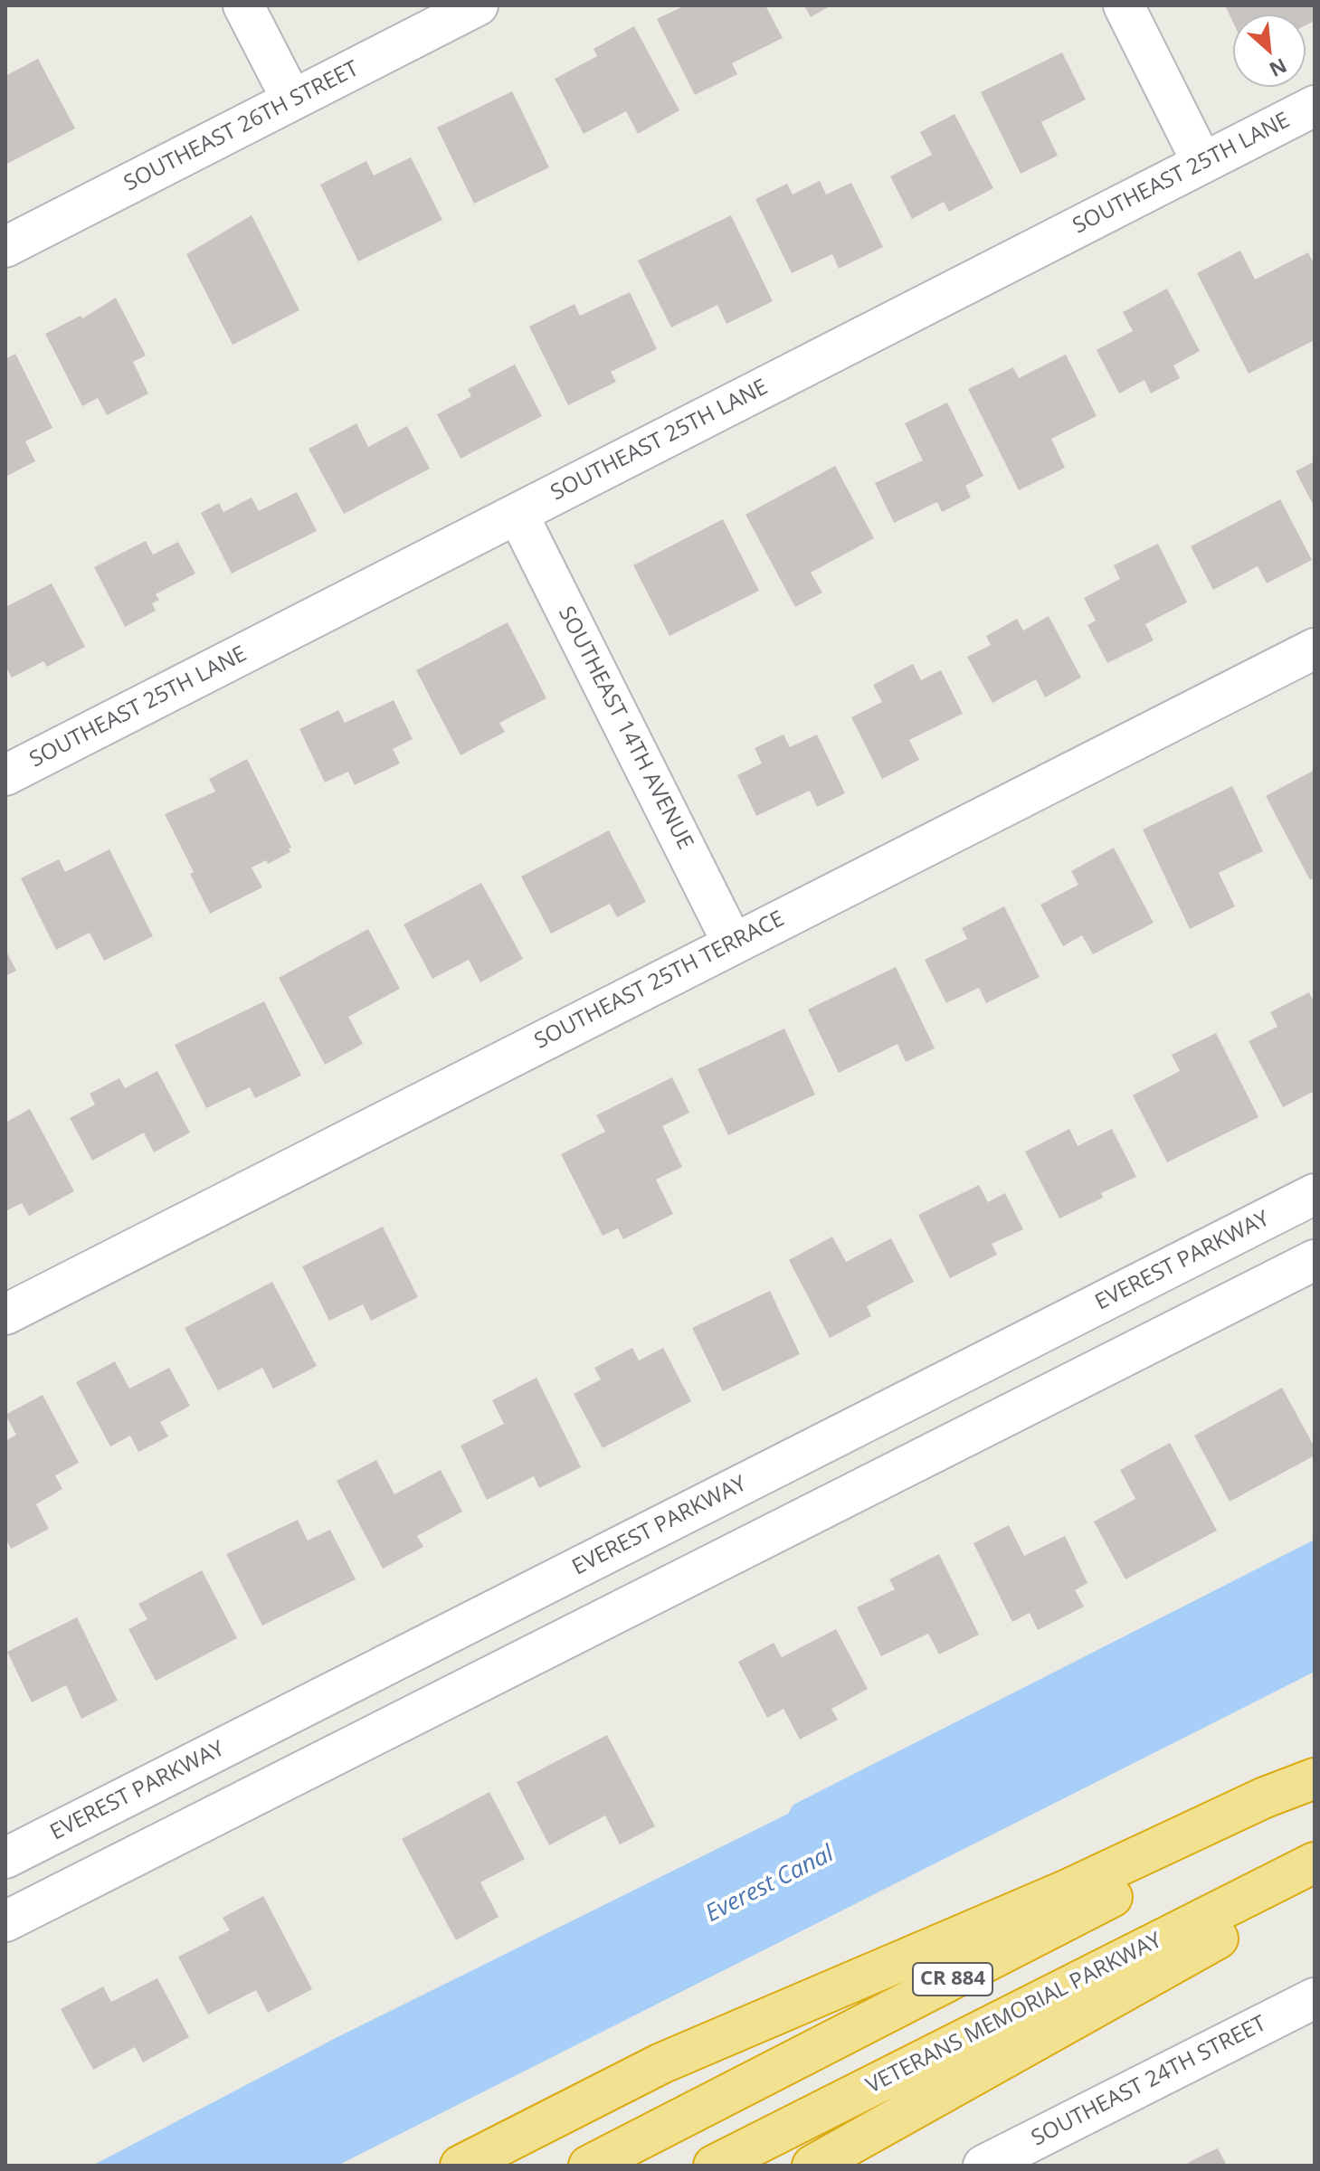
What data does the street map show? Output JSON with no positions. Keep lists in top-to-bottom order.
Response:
{
  "streets": {
    "highway": ["CR 884", "VETERANS MEMORIAL PARKWAY"],
    "street": [
      "SOUTHEAST 26TH STREET",
      "SOUTHEAST 25TH LANE",
      "SOUTHEAST 14TH AVENUE",
      "SOUTHEAST 25TH TERRACE",
      "EVEREST PARKWAY",
      "SOUTHEAST 24TH STREET"
    ]
  },
  "crossings": [
    ["SOUTHEAST 25TH LANE", "SOUTHEAST 14TH AVENUE"],
    ["SOUTHEAST 14TH AVENUE", "SOUTHEAST 25TH TERRACE"]
  ],
  "water": ["Everest Canal"],
  "north": "bottom right"
}
